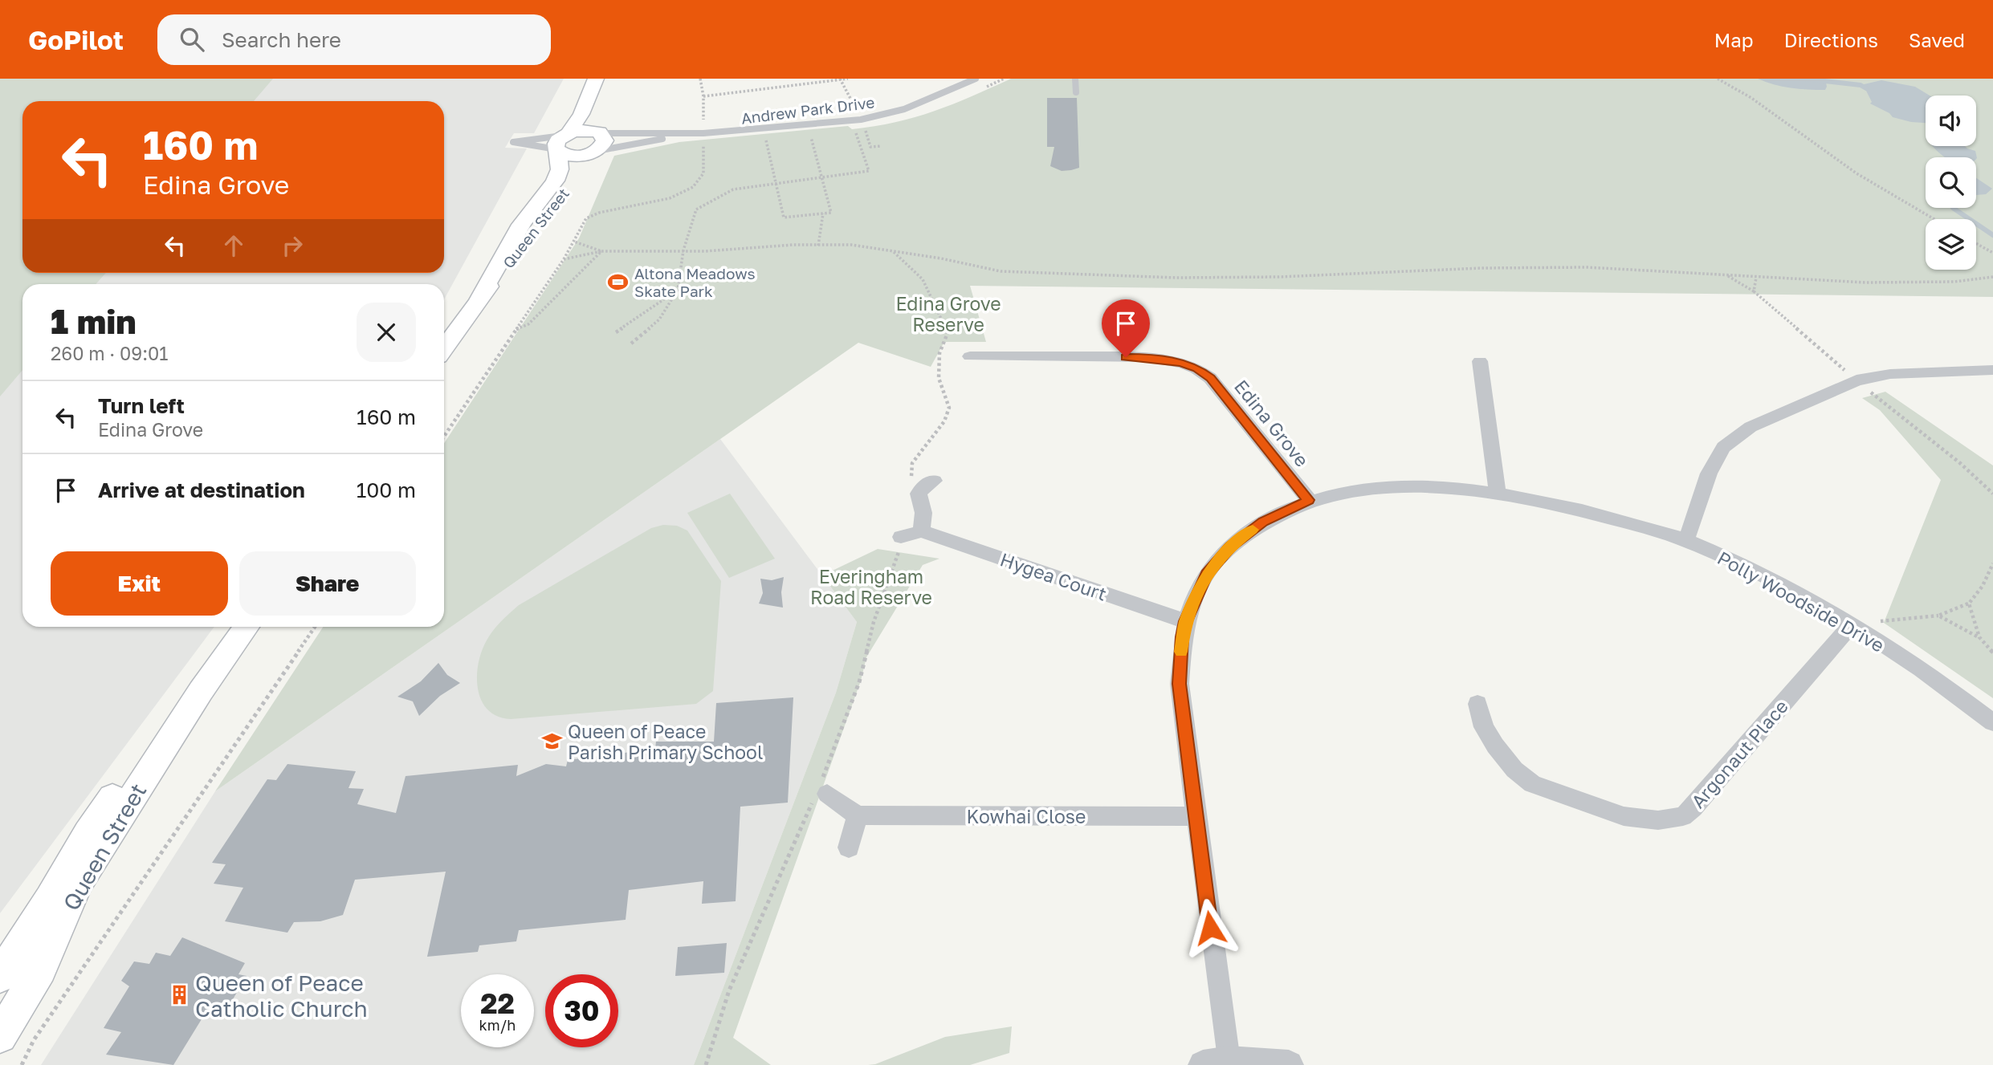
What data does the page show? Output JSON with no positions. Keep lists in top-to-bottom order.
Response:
{
  "streets": {
    "main road": ["Queen Street"],
    "street": [
      "Edina Grove",
      "Hygea Court",
      "Polly Woodside Drive",
      "Argonaut Place",
      "Kowhai Close"
    ],
    "lane": ["Andrew Park Drive"]
  },
  "crossings": [
    ["Andrew Park Drive", "Queen Street"],
    ["Edina Grove", "Polly Woodside Drive"],
    ["Hygea Court", "Polly Woodside Drive"],
    ["Polly Woodside Drive", "Argonaut Place"],
    ["Polly Woodside Drive", "Kowhai Close"]
  ],
  "parks": ["Edina Grove Reserve", "Everingham Road Reserve"],
  "places": {
    "sports": ["Altona Meadows Skate Park"],
    "school or university": ["Queen of Peace Parish Primary School"],
    "building": ["Queen of Peace Catholic Church"]
  },
  "page": {
    "header": "GoPilot",
    "search": "Search here",
    "nav": ["Map", "Directions", "Saved"],
    "turn": ["160 m", "Edina Grove"],
    "heading": ["1 min", "260 m · 09:01"],
    "list": [
      {
        "name": "Turn left",
        "note": "Edina Grove",
        "value": "160 m"
      },
      {
        "name": "Arrive at destination",
        "value": "100 m"
      }
    ],
    "buttons": ["Exit", "Share"],
    "speed": "22 km/h",
    "limit": "30"
  }
}
